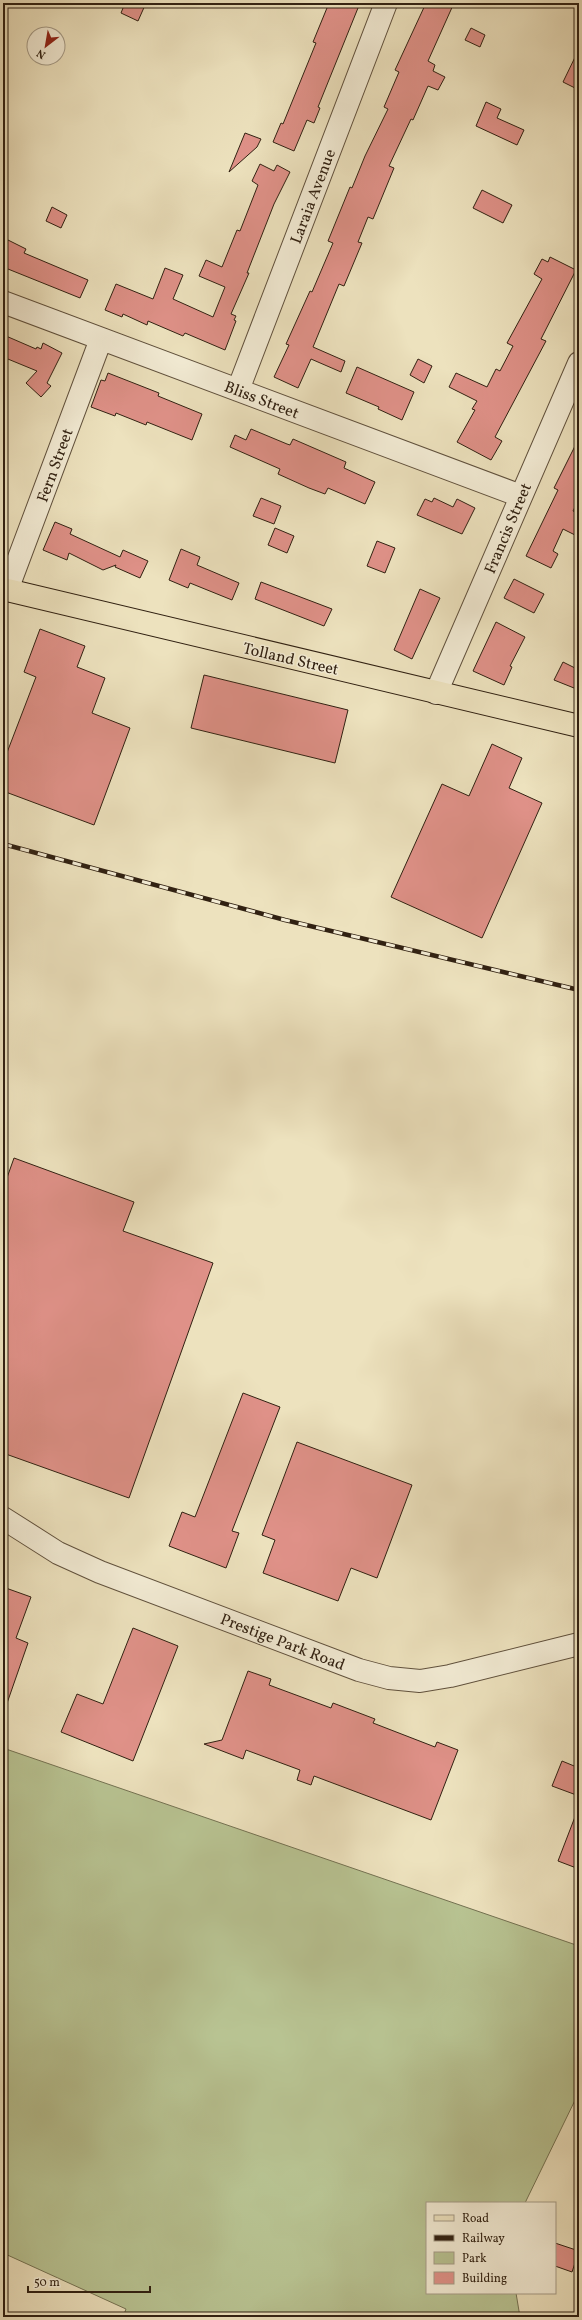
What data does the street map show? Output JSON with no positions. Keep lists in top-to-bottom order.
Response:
{
  "streets": {
    "main road": ["Tolland Street"],
    "street": [
      "Laraia Avenue",
      "Bliss Street",
      "Fern Street",
      "Francis Street",
      "Prestige Park Road"
    ]
  },
  "crossings": [
    ["Laraia Avenue", "Bliss Street"],
    ["Bliss Street", "Fern Street"],
    ["Bliss Street", "Francis Street"],
    ["Fern Street", "Tolland Street"],
    ["Francis Street", "Tolland Street"]
  ],
  "legend": [
    "Road",
    "Railway",
    "Park",
    "Building"
  ],
  "scale_bar": "50 m",
  "north": "bottom left"
}
